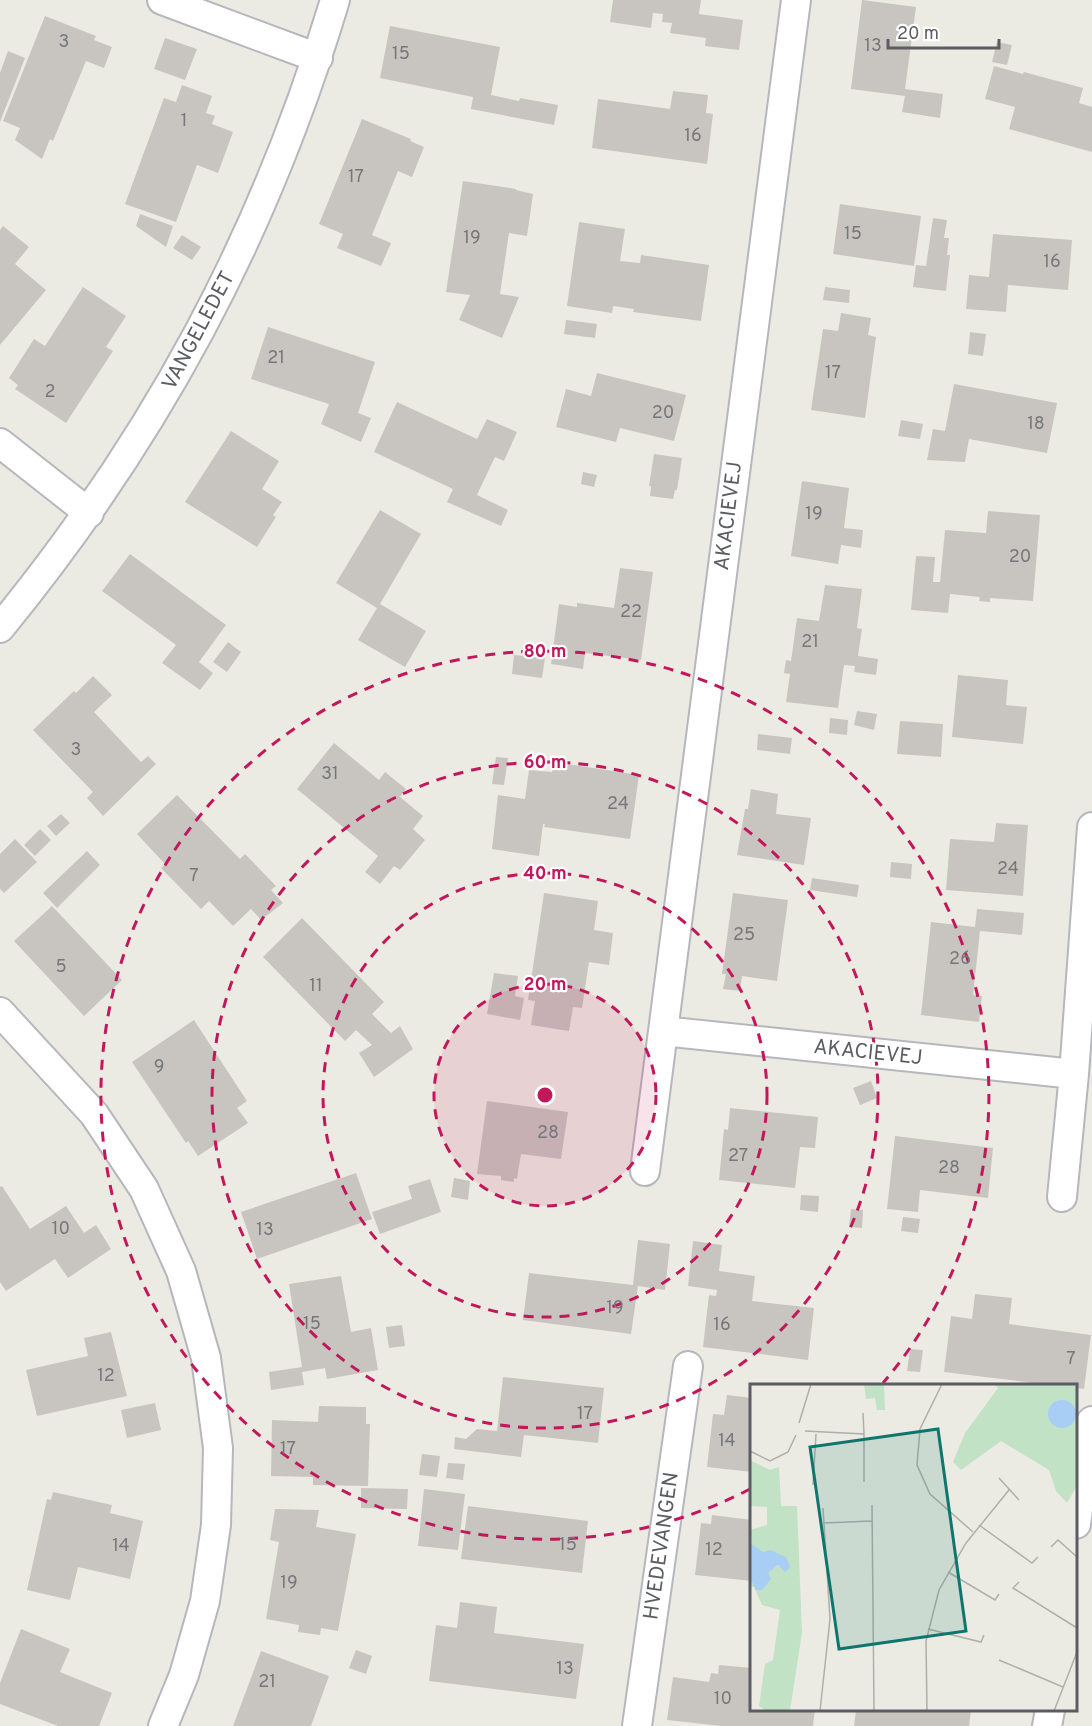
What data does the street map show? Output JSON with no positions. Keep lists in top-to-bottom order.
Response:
{
  "streets": {
    "street": ["VANGELEDET", "AKACIEVEJ", "HVEDEVANGEN"]
  },
  "house_numbers": [
    "3",
    "13",
    "15",
    "1",
    "16",
    "17",
    "15",
    "19",
    "16",
    "21",
    "17",
    "2",
    "20",
    "18",
    "19",
    "20",
    "22",
    "21",
    "3",
    "31",
    "24",
    "24",
    "7",
    "25",
    "26",
    "5",
    "11",
    "9",
    "28",
    "27",
    "28",
    "10",
    "13",
    "19",
    "15",
    "16",
    "7",
    "12",
    "17",
    "14",
    "17",
    "15",
    "14",
    "12",
    "19",
    "13",
    "21",
    "10"
  ],
  "scale_bar": "20 m",
  "rings": [
    "80 m",
    "60 m",
    "40 m",
    "20 m"
  ]
}
